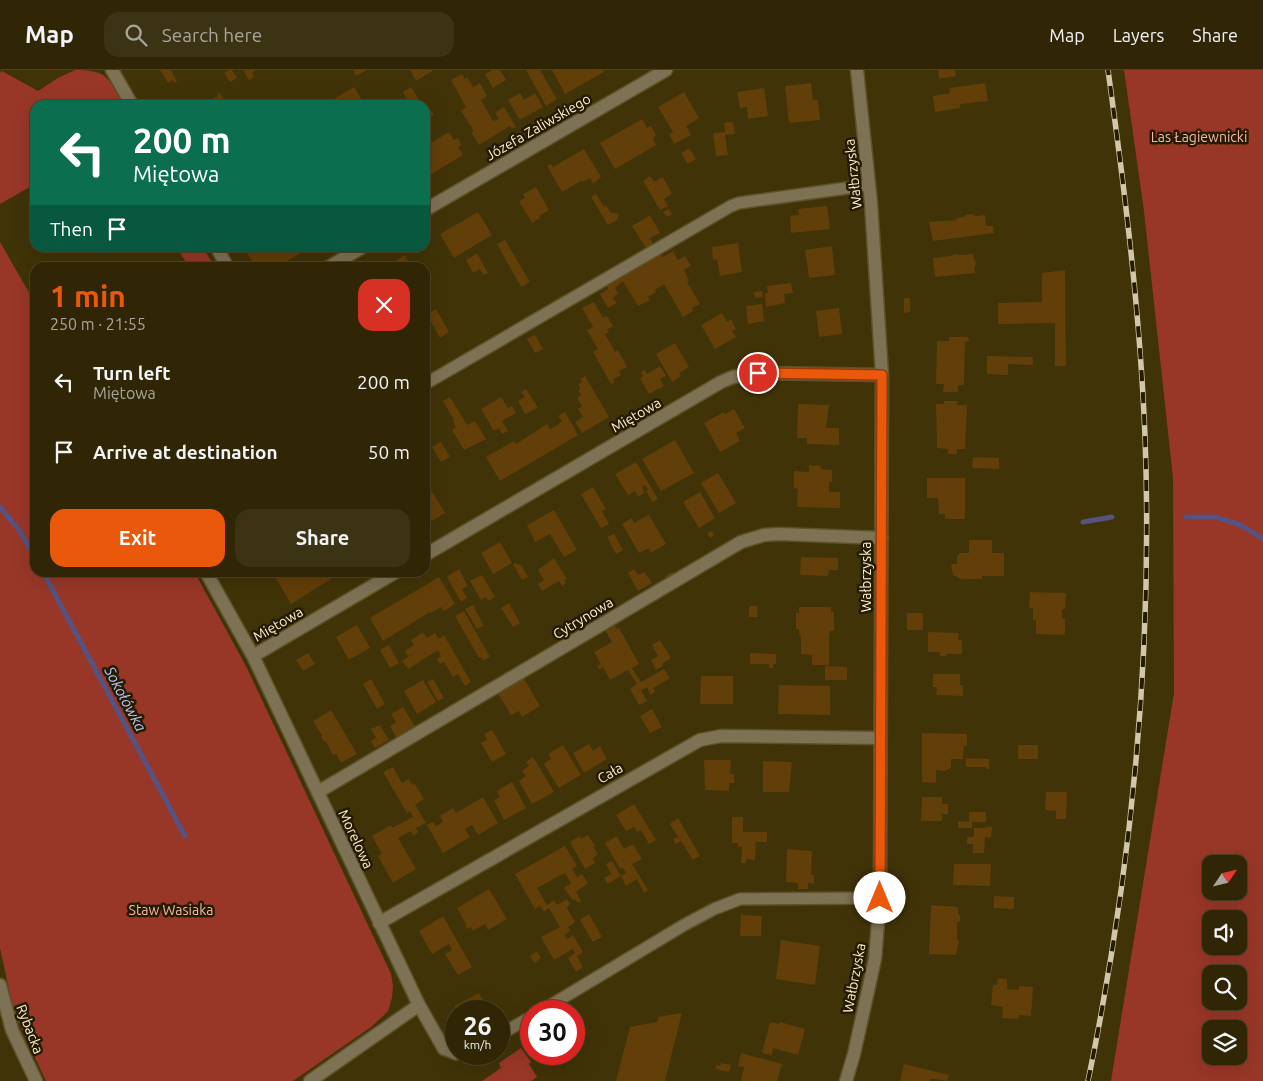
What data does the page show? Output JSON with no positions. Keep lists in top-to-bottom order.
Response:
{
  "streets": {
    "street": [
      "Józefa Zaliwskiego",
      "Wałbrzyska",
      "Miętowa",
      "Cytrynowa",
      "Cała",
      "Morelowa",
      "Rybacka"
    ]
  },
  "crossings": [
    ["Wałbrzyska", "Miętowa"],
    ["Wałbrzyska", "Cytrynowa"],
    ["Wałbrzyska", "Cała"],
    ["Miętowa", "Morelowa"],
    ["Cytrynowa", "Morelowa"],
    ["Cała", "Morelowa"]
  ],
  "water": ["Sokołówka"],
  "parks": ["Las Łagiewnicki", "Staw Wasiaka"],
  "north": "top right",
  "page": {
    "header": "Map",
    "search": "Search here",
    "nav": ["Map", "Layers", "Share"],
    "turn": ["200 m", "Miętowa"],
    "then": "Then",
    "heading": ["1 min", "250 m · 21:55"],
    "list": [
      {
        "name": "Turn left",
        "note": "Miętowa",
        "value": "200 m"
      },
      {
        "name": "Arrive at destination",
        "value": "50 m"
      }
    ],
    "buttons": ["Exit", "Share"],
    "speed": "26 km/h",
    "limit": "30"
  }
}
